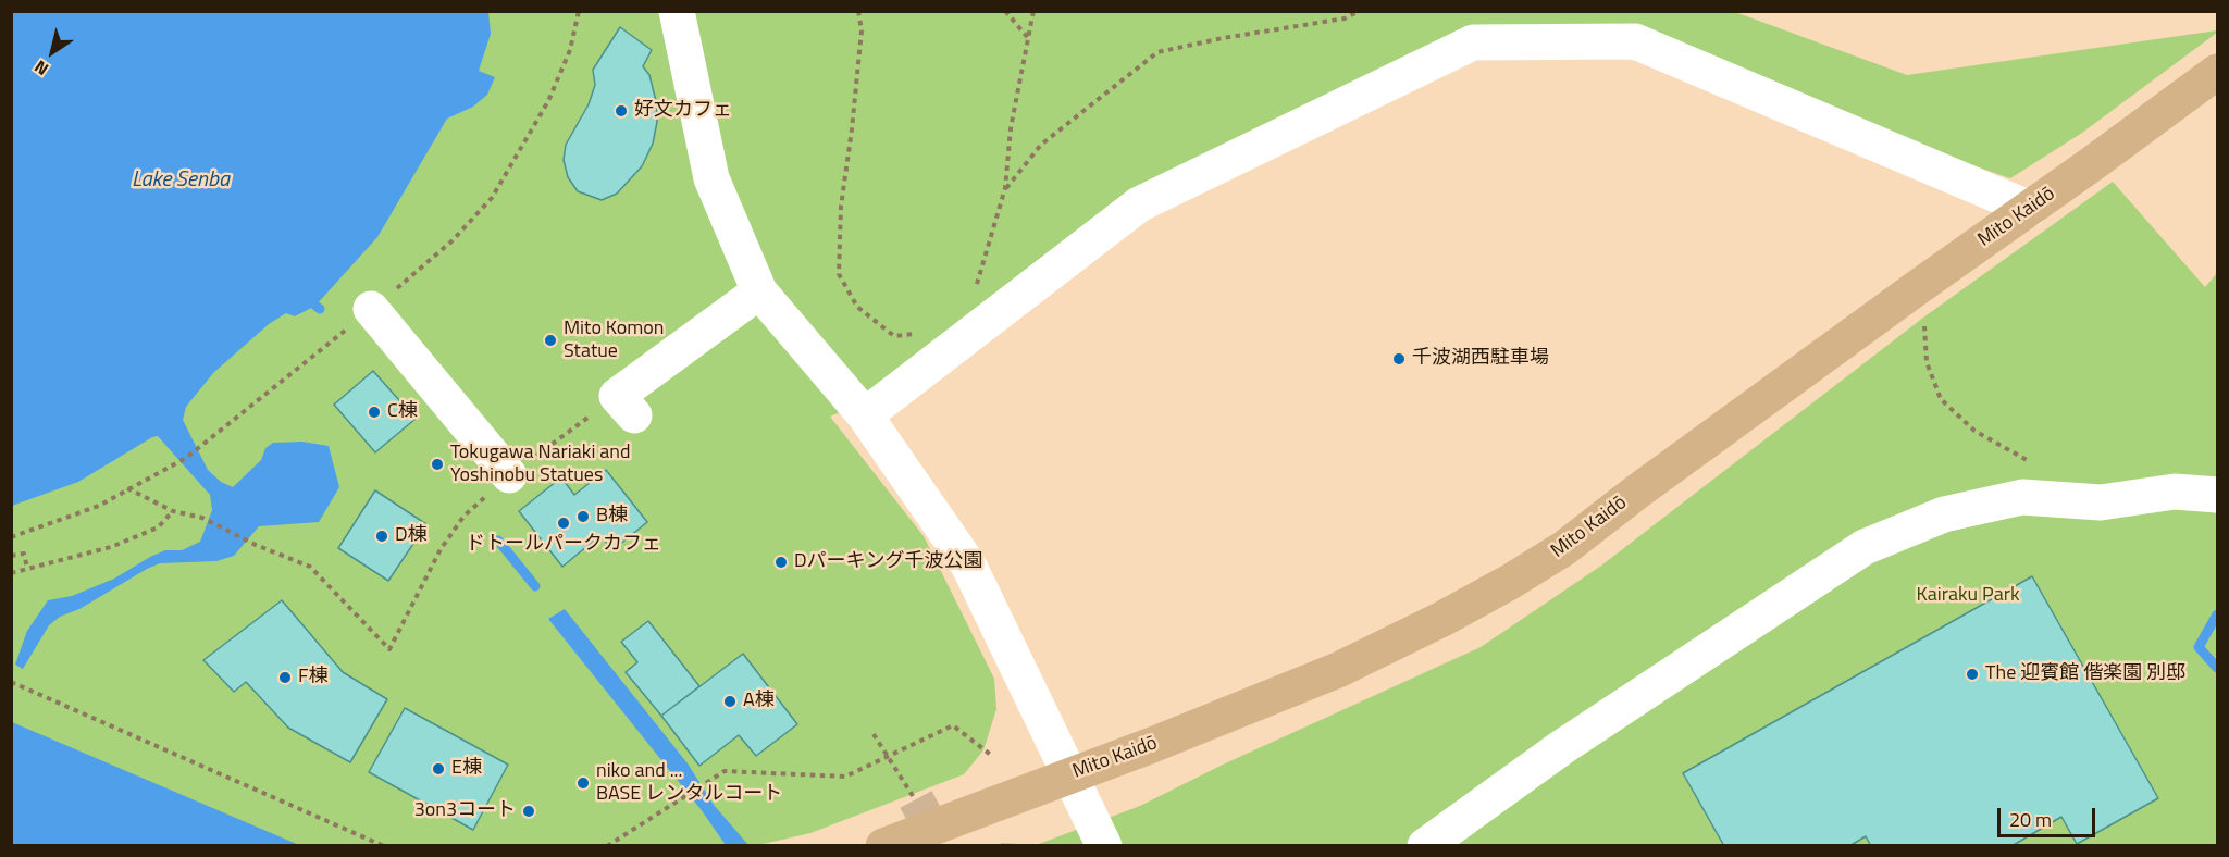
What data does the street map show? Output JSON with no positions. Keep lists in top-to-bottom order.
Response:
{
  "streets": {
    "main road": ["Mito Kaidō"]
  },
  "water": ["Lake Senba"],
  "parks": ["Kairaku Park"],
  "places": [
    "好文カフェ",
    "Mito Komon Statue",
    "千波湖西駐車場",
    "C棟",
    "Tokugawa Nariaki and Yoshinobu Statues",
    "B棟",
    "ドトールパークカフェ",
    "D棟",
    "Dパーキング千波公園",
    "The 迎賓館 偕楽園 別邸",
    "F棟",
    "A棟",
    "E棟",
    "niko and ... BASE レンタルコート",
    "3on3コート"
  ],
  "scale_bar": "20 m",
  "north": "bottom left"
}
